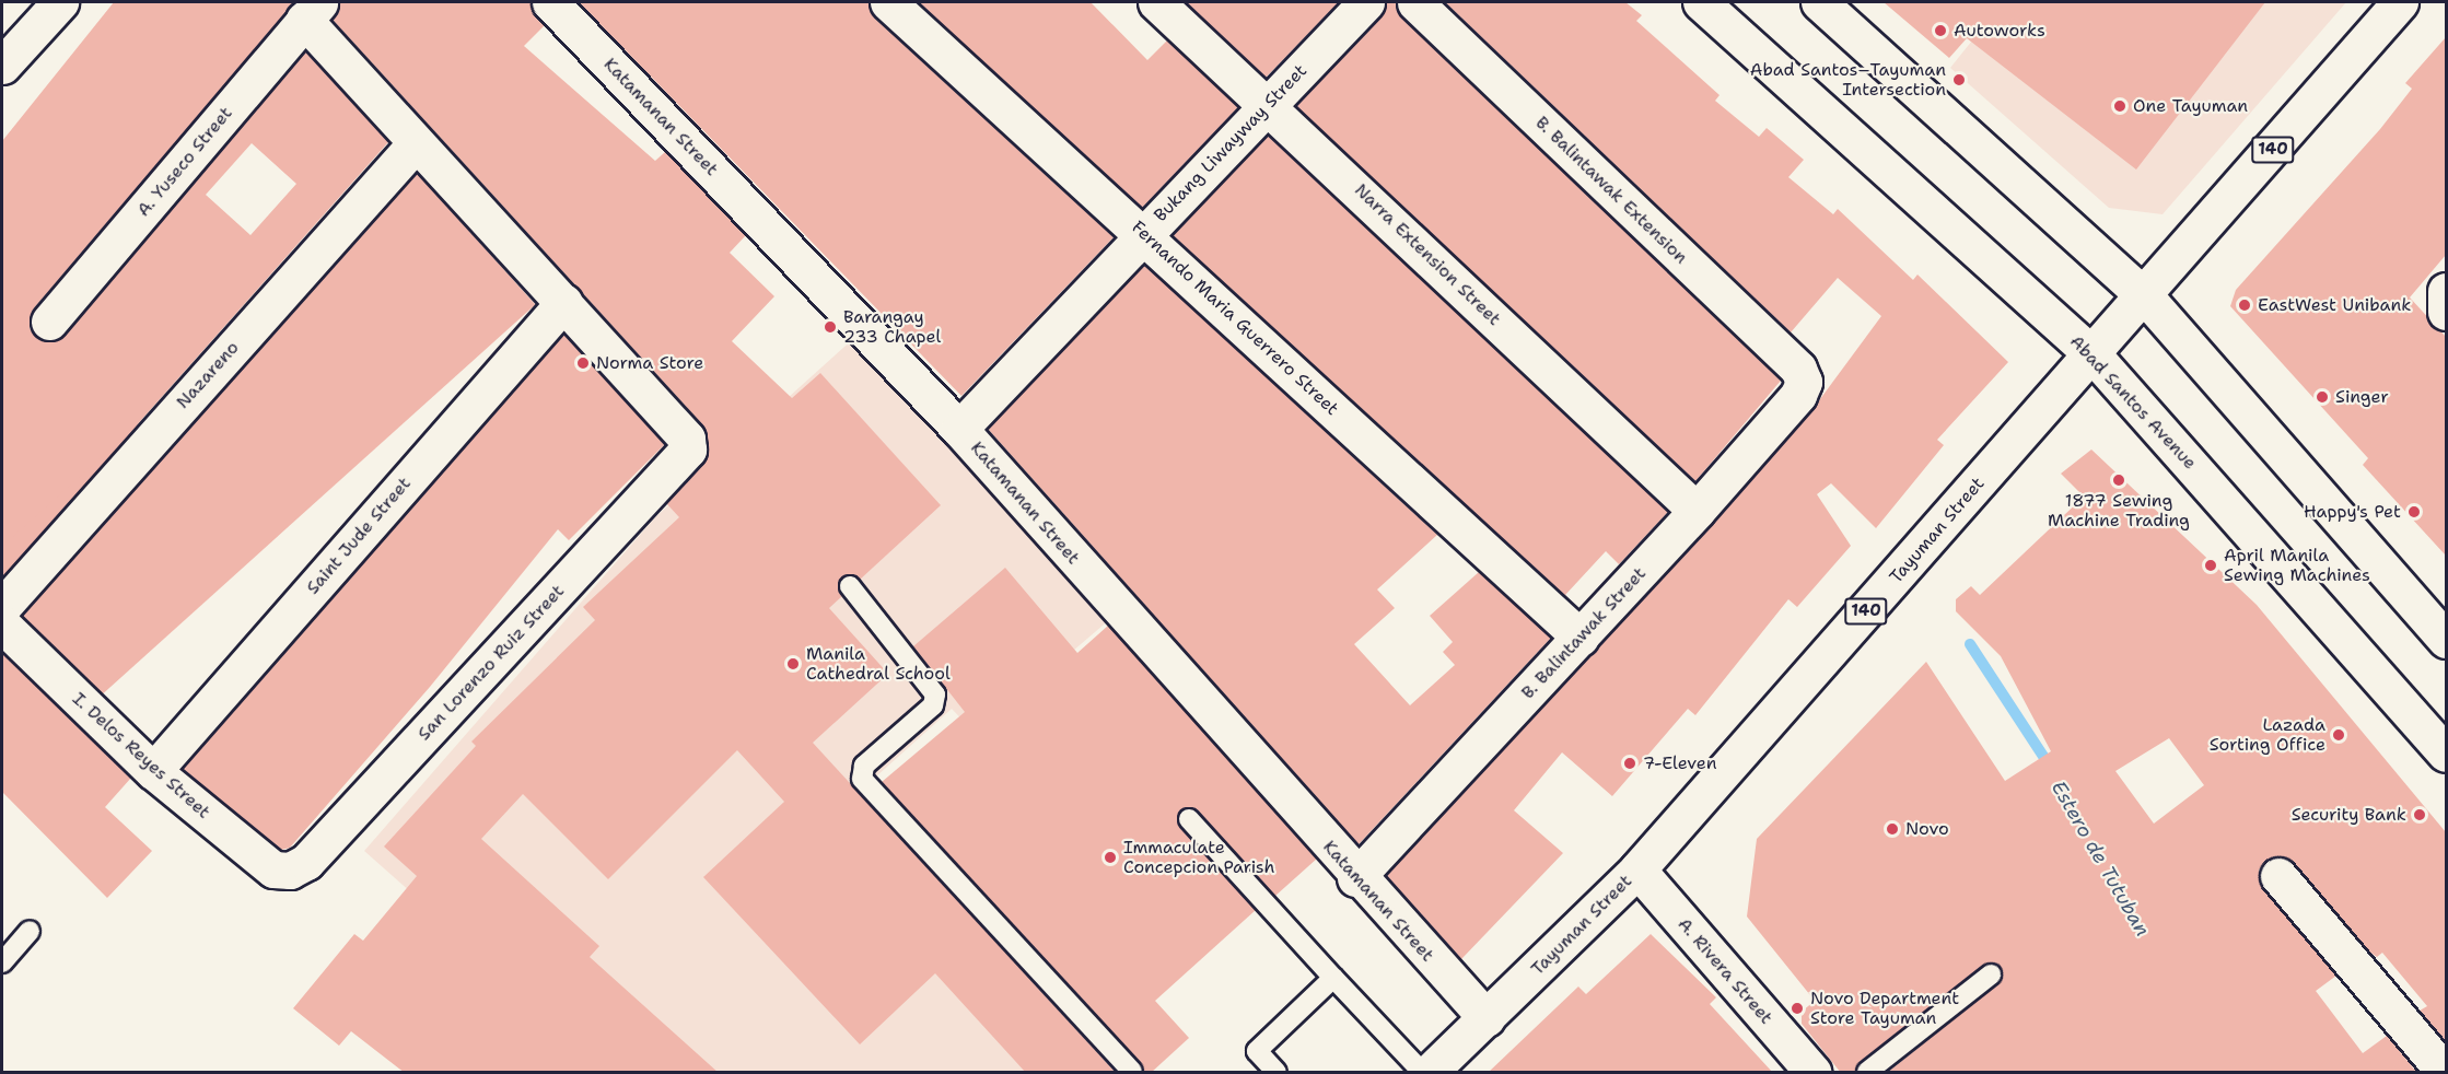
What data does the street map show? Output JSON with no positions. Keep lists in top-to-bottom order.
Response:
{
  "streets": {
    "street": [
      "Katamanan Street",
      "Bukang Liwayway Street",
      "140",
      "A. Yuseco Street",
      "B. Balintawak Extension",
      "Narra Extension Street",
      "Fernando Maria Guerrero Street",
      "Nazareno",
      "Abad Santos Avenue",
      "Tayuman Street",
      "Saint Jude Street",
      "B. Balintawak Street",
      "San Lorenzo Ruiz Street",
      "I. Delos Reyes Street",
      "A. Rivera Street"
    ]
  },
  "crossings": [
    ["Katamanan Street", "Bukang Liwayway Street"],
    ["Katamanan Street", "Tayuman Street"],
    ["Katamanan Street", "B. Balintawak Street"],
    ["Bukang Liwayway Street", "Narra Extension Street"],
    ["Bukang Liwayway Street", "Fernando Maria Guerrero Street"],
    ["B. Balintawak Extension", "B. Balintawak Street"],
    ["Narra Extension Street", "B. Balintawak Street"],
    ["Fernando Maria Guerrero Street", "B. Balintawak Street"],
    ["Abad Santos Avenue", "Tayuman Street"],
    ["Tayuman Street", "A. Rivera Street"],
    ["Saint Jude Street", "San Lorenzo Ruiz Street"],
    ["Saint Jude Street", "I. Delos Reyes Street"],
    ["San Lorenzo Ruiz Street", "I. Delos Reyes Street"]
  ],
  "water": ["Estero de Tutuban"],
  "places": [
    "Autoworks",
    "Abad Santos–Tayuman Intersection",
    "One Tayuman",
    "EastWest Unibank",
    "Barangay 233 Chapel",
    "Norma Store",
    "Singer",
    "1877 Sewing Machine Trading",
    "Happy's Pet",
    "April Manila Sewing Machines",
    "Manila Cathedral School",
    "Lazada Sorting Office",
    "7-Eleven",
    "Security Bank",
    "Novo",
    "Immaculate Concepcion Parish",
    "Novo Department Store Tayuman"
  ]
}
